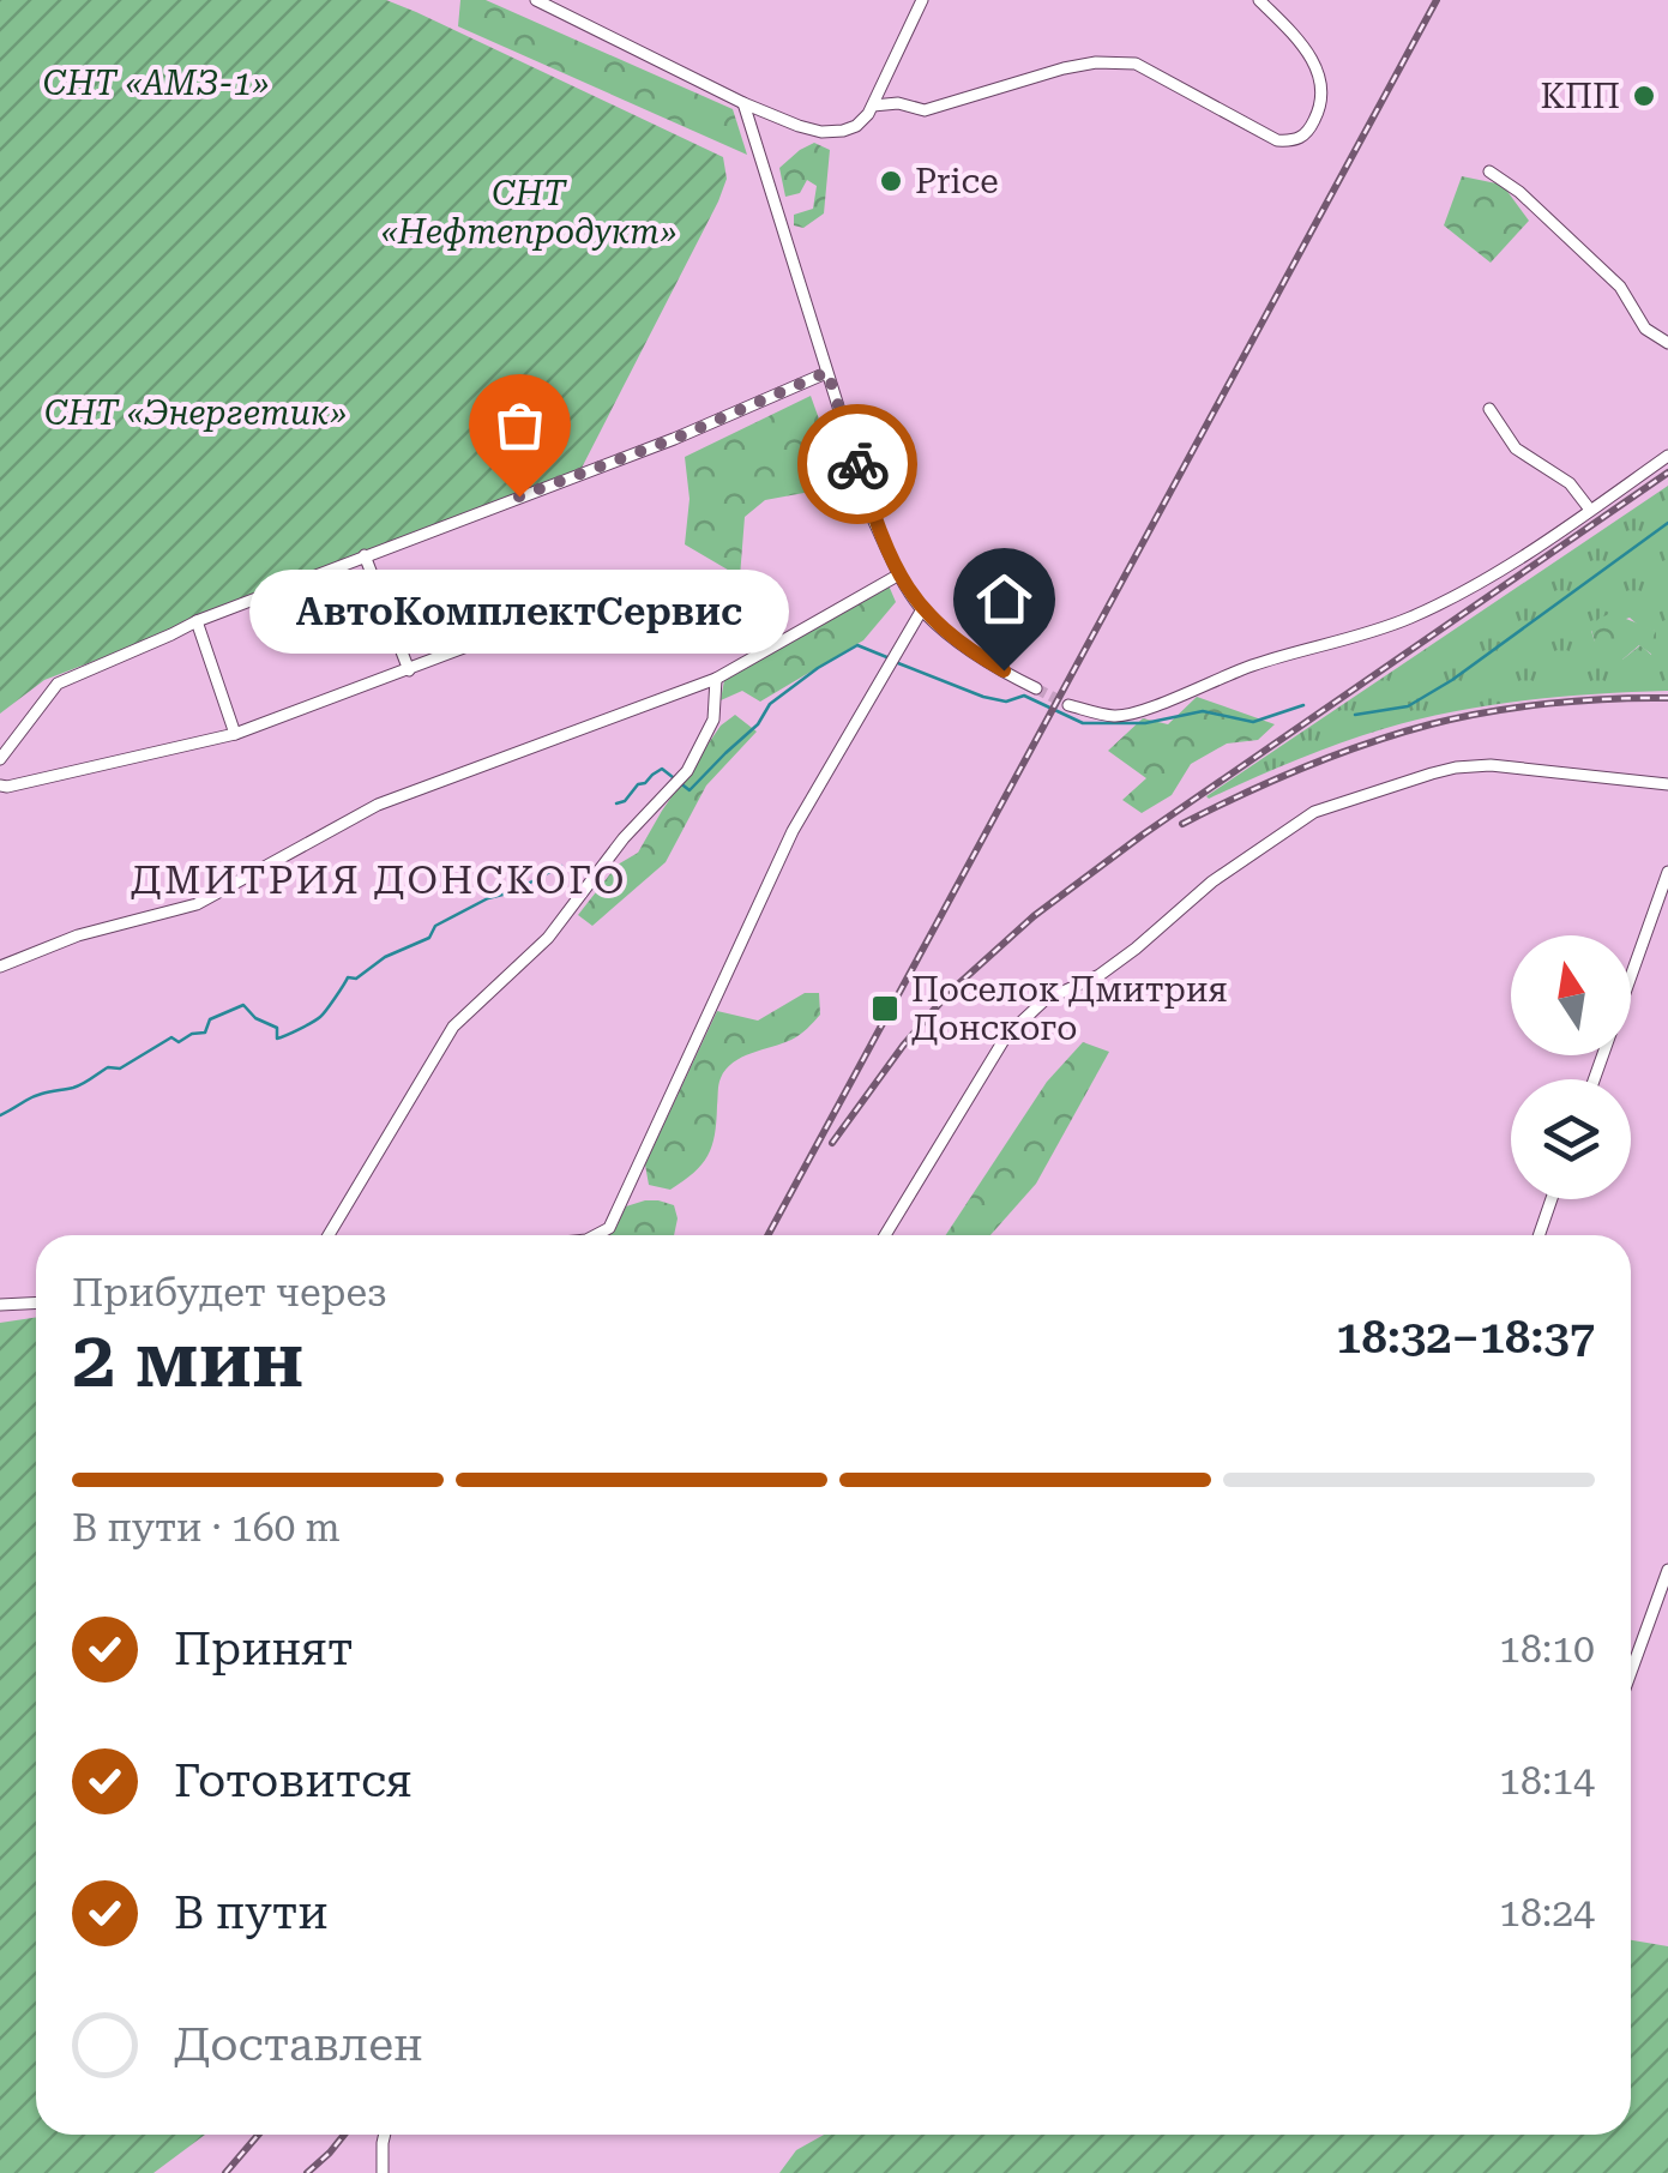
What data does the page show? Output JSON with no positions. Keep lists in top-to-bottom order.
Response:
{
  "districts": ["ДМИТРИЯ ДОНСКОГО"],
  "parks": ["СНТ «АМЗ-1»", "СНТ «Нефтепродукт»", "СНТ «Энергетик»"],
  "places": {
    "other": ["КПП", "Price", "АвтоКомплектСервис"],
    "transit": ["Поселок Дмитрия Донского"]
  },
  "north": "top",
  "page": {
    "bubble": "АвтоКомплектСервис",
    "heading": ["2 мин", "Прибудет через", "18:32–18:37"],
    "bar": "В пути · 160 m",
    "list": [
      ["Принят", "18:10"],
      ["Готовится", "18:14"],
      ["В пути", "18:24"],
      "Доставлен"
    ]
  }
}
